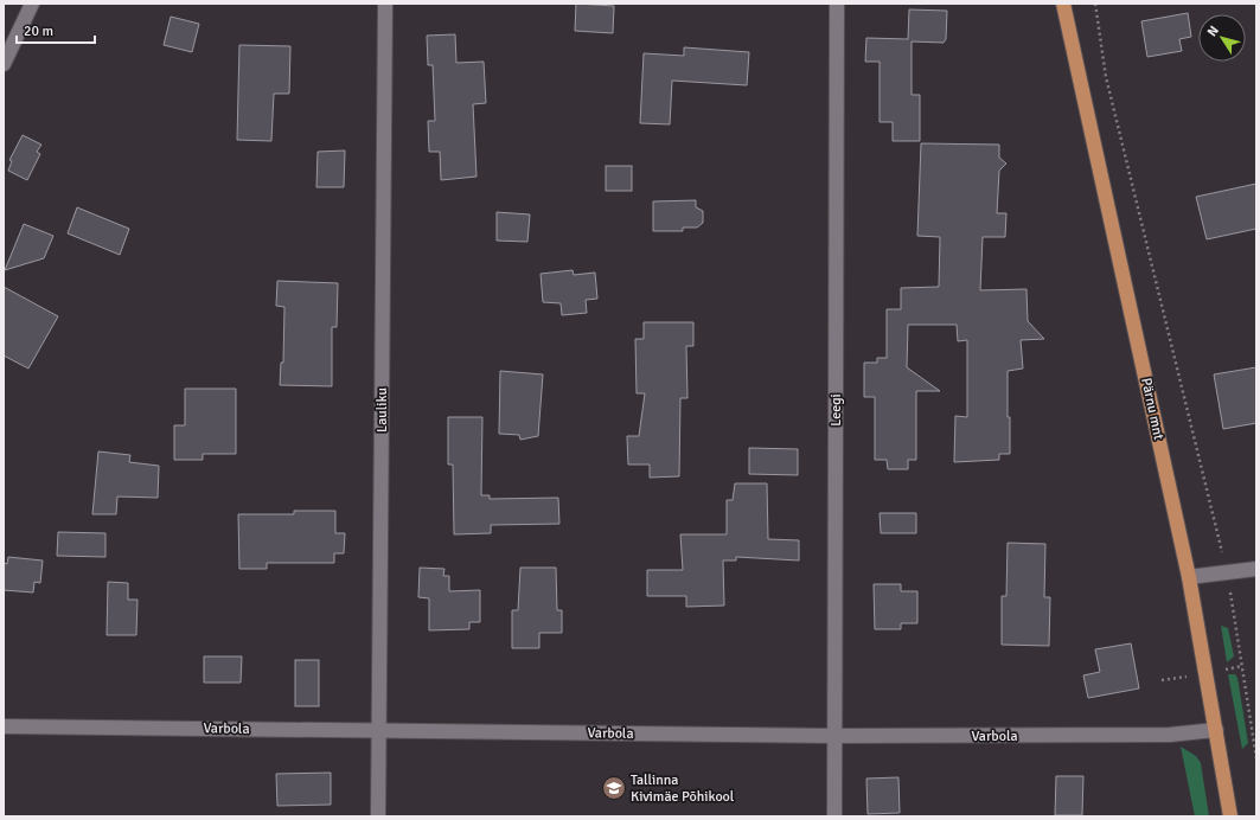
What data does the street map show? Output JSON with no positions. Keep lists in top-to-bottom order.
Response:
{
  "streets": {
    "main road": ["Pärnu mnt"],
    "street": ["Lauliku", "Leegi", "Varbola"]
  },
  "crossings": [
    ["Pärnu mnt", "Varbola"],
    ["Lauliku", "Varbola"],
    ["Leegi", "Varbola"]
  ],
  "places": {
    "school or university": ["Tallinna Kivimäe Põhikool"]
  },
  "scale_bar": "20 m",
  "north": "top left"
}
